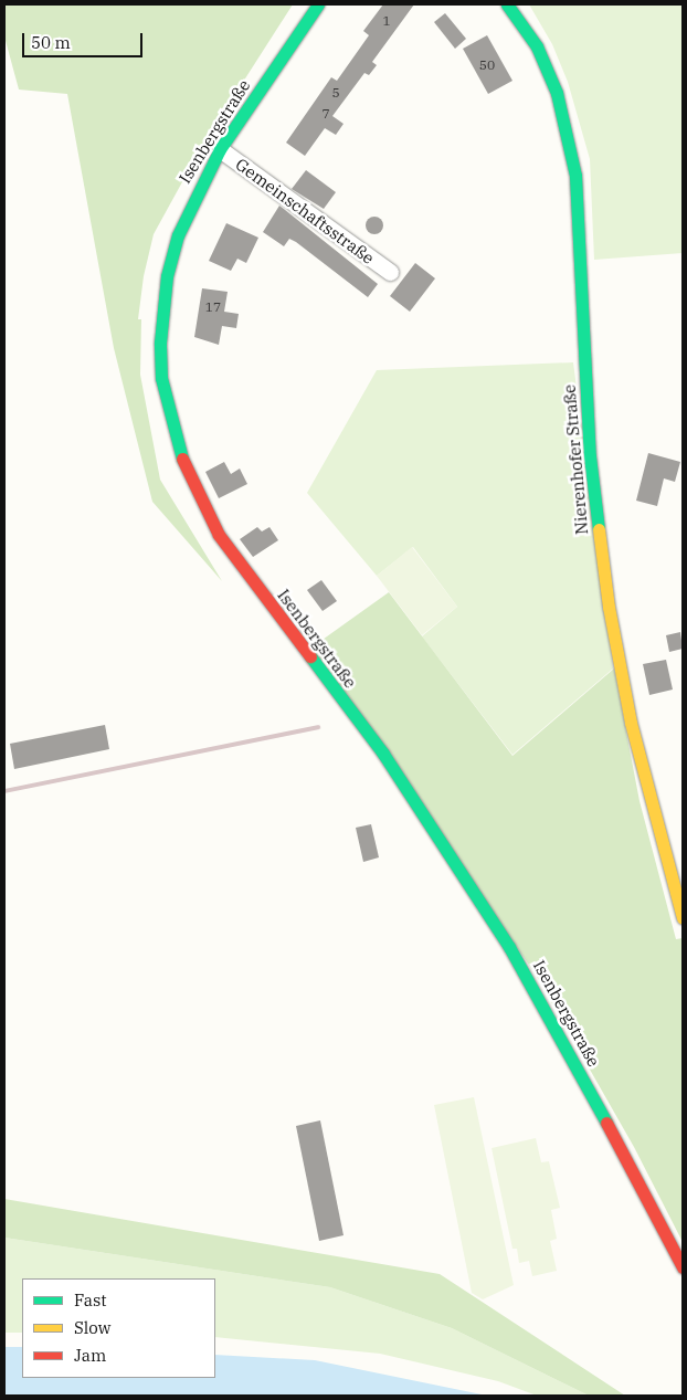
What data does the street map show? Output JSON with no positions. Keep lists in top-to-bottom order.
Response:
{
  "streets": {
    "main road": ["Isenbergstraße", "Nierenhofer Straße"],
    "street": ["Gemeinschaftsstraße"]
  },
  "crossings": [
    ["Isenbergstraße", "Gemeinschaftsstraße"]
  ],
  "house_numbers": [
    "1",
    "50",
    "5",
    "7",
    "17"
  ],
  "legend": ["Fast", "Slow", "Jam"],
  "scale_bar": "50 m"
}
